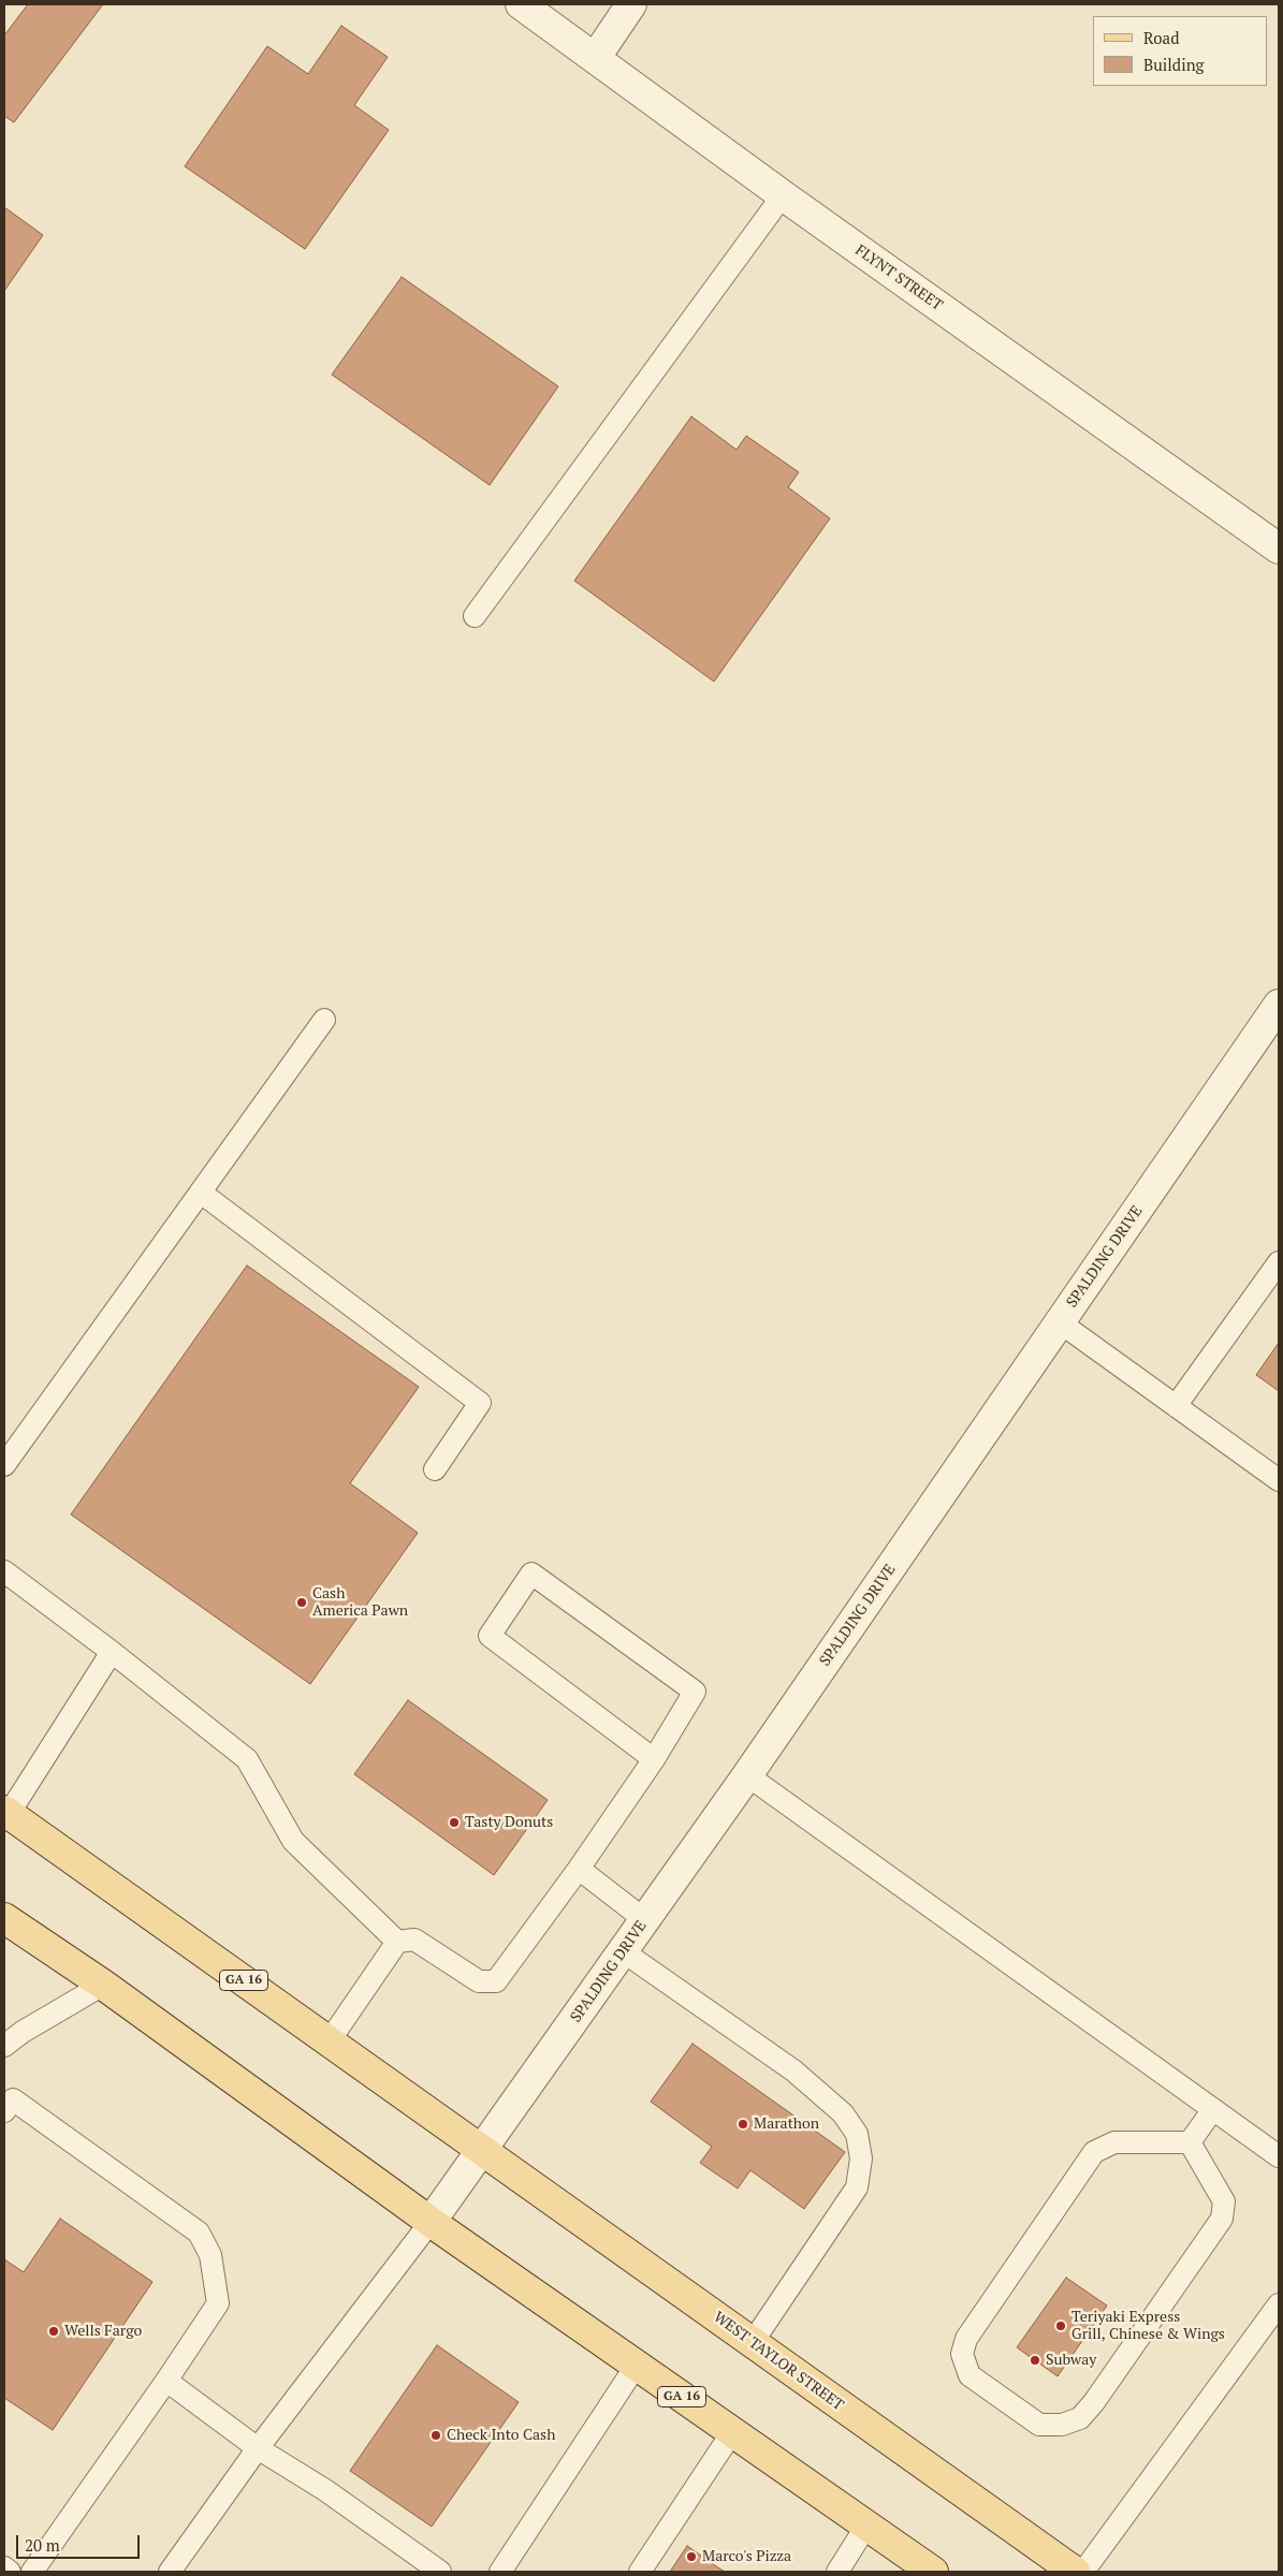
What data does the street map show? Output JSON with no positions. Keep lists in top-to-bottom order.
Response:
{
  "streets": {
    "main road": ["GA 16", "WEST TAYLOR STREET"],
    "street": ["FLYNT STREET", "SPALDING DRIVE"]
  },
  "crossings": [
    ["SPALDING DRIVE", "GA 16"],
    ["SPALDING DRIVE", "WEST TAYLOR STREET"],
    ["GA 16", "WEST TAYLOR STREET"]
  ],
  "places": [
    "Cash America Pawn",
    "Tasty Donuts",
    "Marathon",
    "Teriyaki Express Grill, Chinese & Wings",
    "Wells Fargo",
    "Subway",
    "Check Into Cash",
    "Marco's Pizza"
  ],
  "legend": ["Road", "Building"],
  "scale_bar": "20 m"
}
